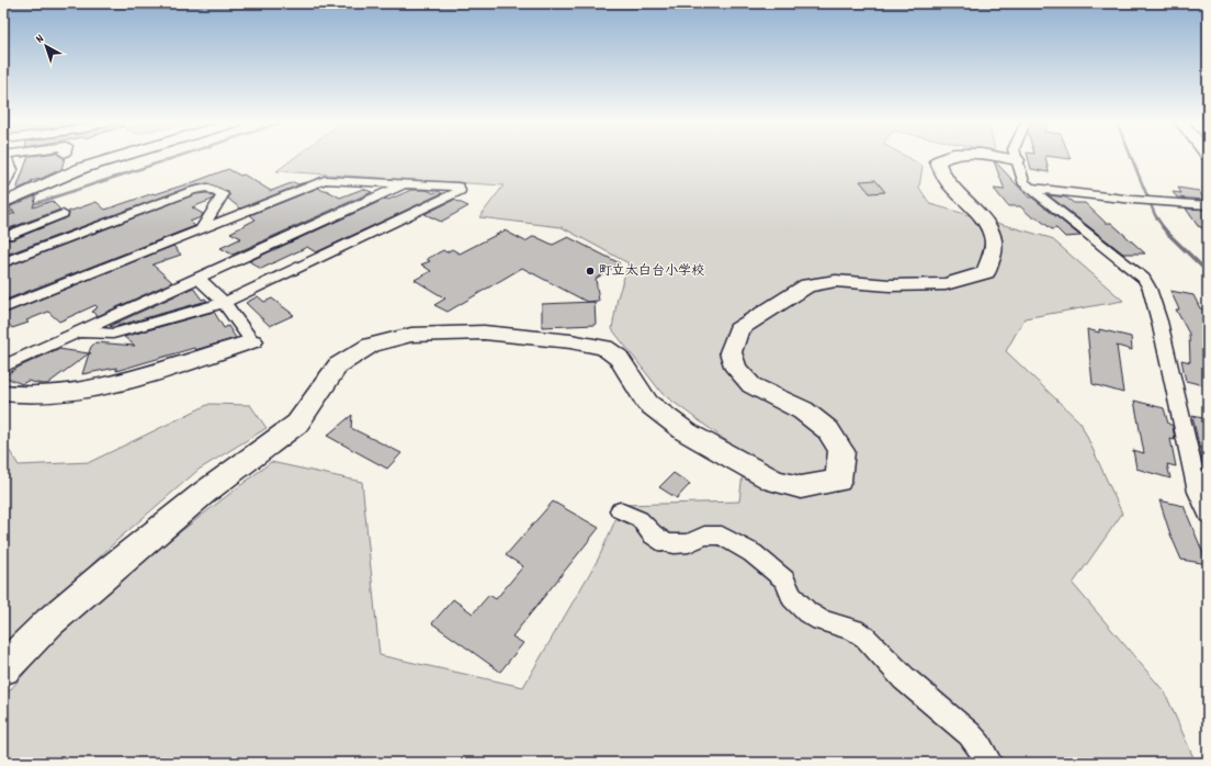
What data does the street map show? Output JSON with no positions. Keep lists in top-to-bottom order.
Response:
{
  "places": ["町立太白台小学校"],
  "north": "top left"
}
